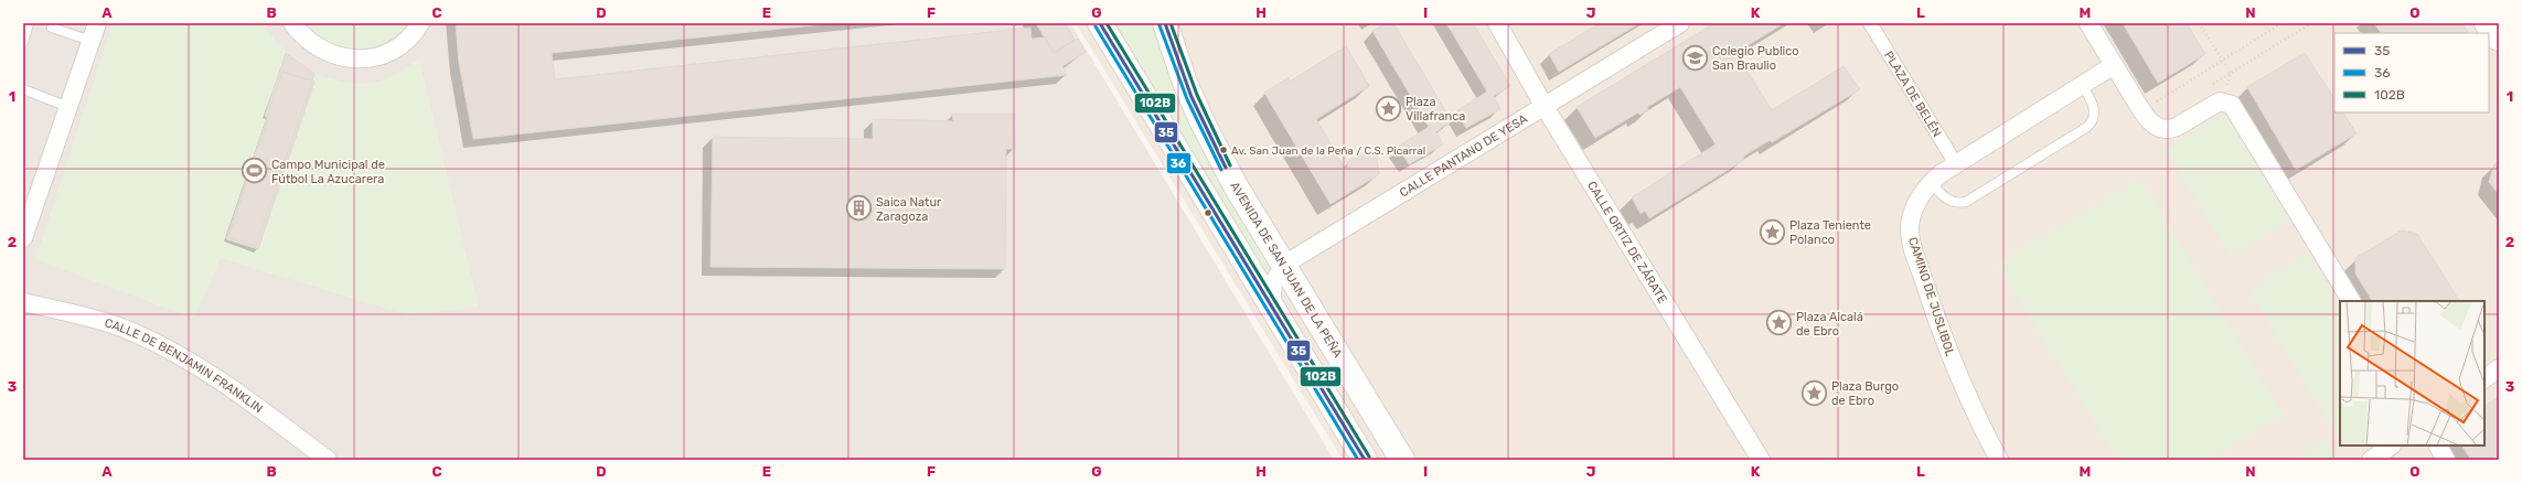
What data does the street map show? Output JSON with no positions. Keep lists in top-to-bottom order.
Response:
{
  "streets": {
    "main road": ["AVENIDA DE SAN JUAN DE LA PEÑA"],
    "street": [
      "PLAZA DE BELÉN",
      "CALLE PANTANO DE YESA",
      "CALLE ORTIZ DE ZÁRATE",
      "CAMINO DE JUSLIBOL",
      "CALLE DE BENJAMIN FRANKLIN"
    ]
  },
  "crossings": [
    ["PLAZA DE BELÉN", "CAMINO DE JUSLIBOL"],
    ["CALLE PANTANO DE YESA", "CALLE ORTIZ DE ZÁRATE"],
    ["CALLE PANTANO DE YESA", "AVENIDA DE SAN JUAN DE LA PEÑA"]
  ],
  "places": {
    "school or university": ["Colegio Publico San Braulio"],
    "place": [
      "Plaza Villafranca",
      "Plaza Teniente Polanco",
      "Plaza Alcalá de Ebro",
      "Plaza Burgo de Ebro"
    ],
    "other": ["Av. San Juan de la Peña / C.S. Picarral"],
    "sports": ["Campo Municipal de Fútbol La Azucarera"],
    "building": ["Saica Natur Zaragoza"]
  },
  "lines": ["transit line 35", "transit line 102B", "transit line 36"],
  "legend": ["35", "36", "102B"],
  "grid": {
    "columns": [
      "A",
      "B",
      "C",
      "D",
      "E",
      "F",
      "G",
      "H",
      "I",
      "J",
      "K",
      "L",
      "M",
      "N",
      "O"
    ],
    "rows": ["1", "2", "3"]
  }
}
